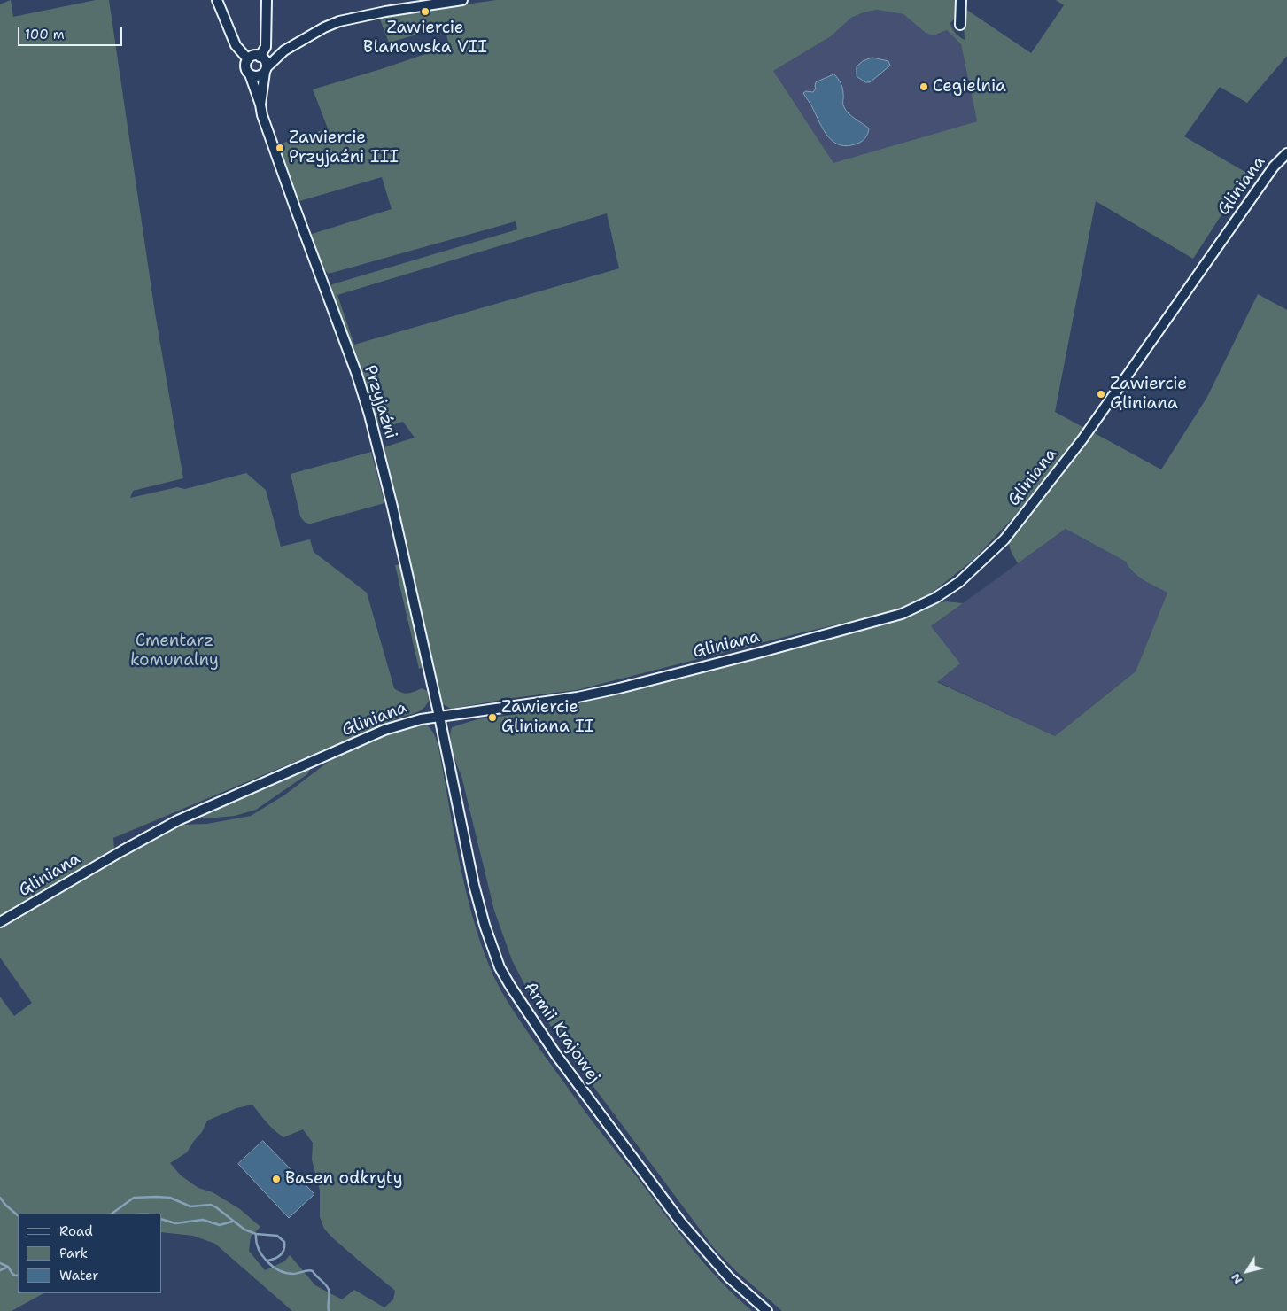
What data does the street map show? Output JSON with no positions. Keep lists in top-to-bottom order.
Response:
{
  "streets": {
    "street": ["Gliniana", "Przyjaźni", "Armii Krajowej"]
  },
  "crossings": [
    ["Gliniana", "Przyjaźni"],
    ["Gliniana", "Armii Krajowej"],
    ["Przyjaźni", "Armii Krajowej"]
  ],
  "parks": ["Cmentarz komunalny"],
  "places": [
    "Zawiercie Blanowska VII",
    "Cegielnia",
    "Zawiercie Przyjaźni III",
    "Zawiercie Gliniana",
    "Zawiercie Gliniana II",
    "Basen odkryty"
  ],
  "legend": ["Road", "Park", "Water"],
  "scale_bar": "100 m",
  "north": "bottom left"
}
